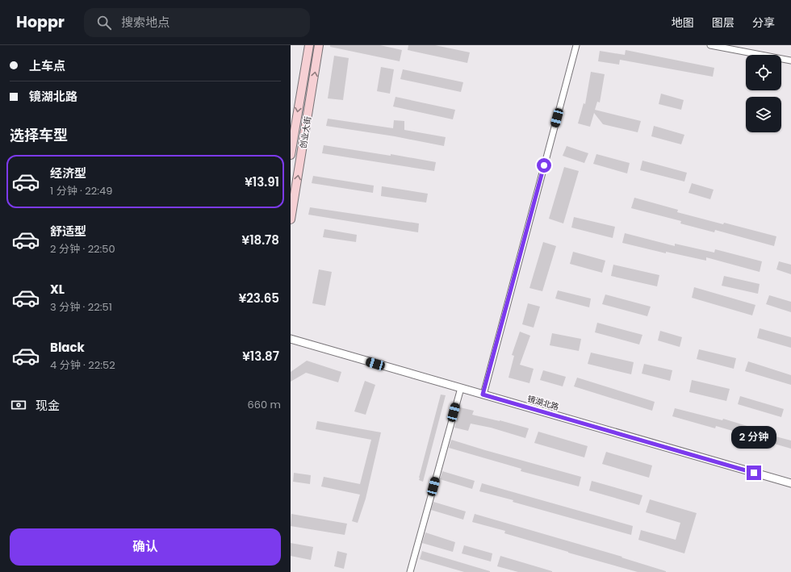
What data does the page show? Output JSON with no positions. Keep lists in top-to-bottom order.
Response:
{
  "streets": {
    "main road": ["创业大街"],
    "street": ["镜湖北路"]
  },
  "page": {
    "header": "Hoppr",
    "search": "搜索地点",
    "nav": ["地图", "图层", "分享"],
    "banner": ["上车点", "镜湖北路"],
    "heading": "选择车型",
    "list": [
      {
        "name": "经济型",
        "note": "1 分钟 · 22:49",
        "value": "¥13.91"
      },
      {
        "name": "舒适型",
        "note": "2 分钟 · 22:50",
        "value": "¥18.78"
      },
      {
        "name": "XL",
        "note": "3 分钟 · 22:51",
        "value": "¥23.65"
      },
      {
        "name": "Black",
        "note": "4 分钟 · 22:52",
        "value": "¥13.87"
      }
    ],
    "pay": ["现金", "660 m"],
    "bubble": "2 分钟",
    "buttons": "确认"
  }
}
